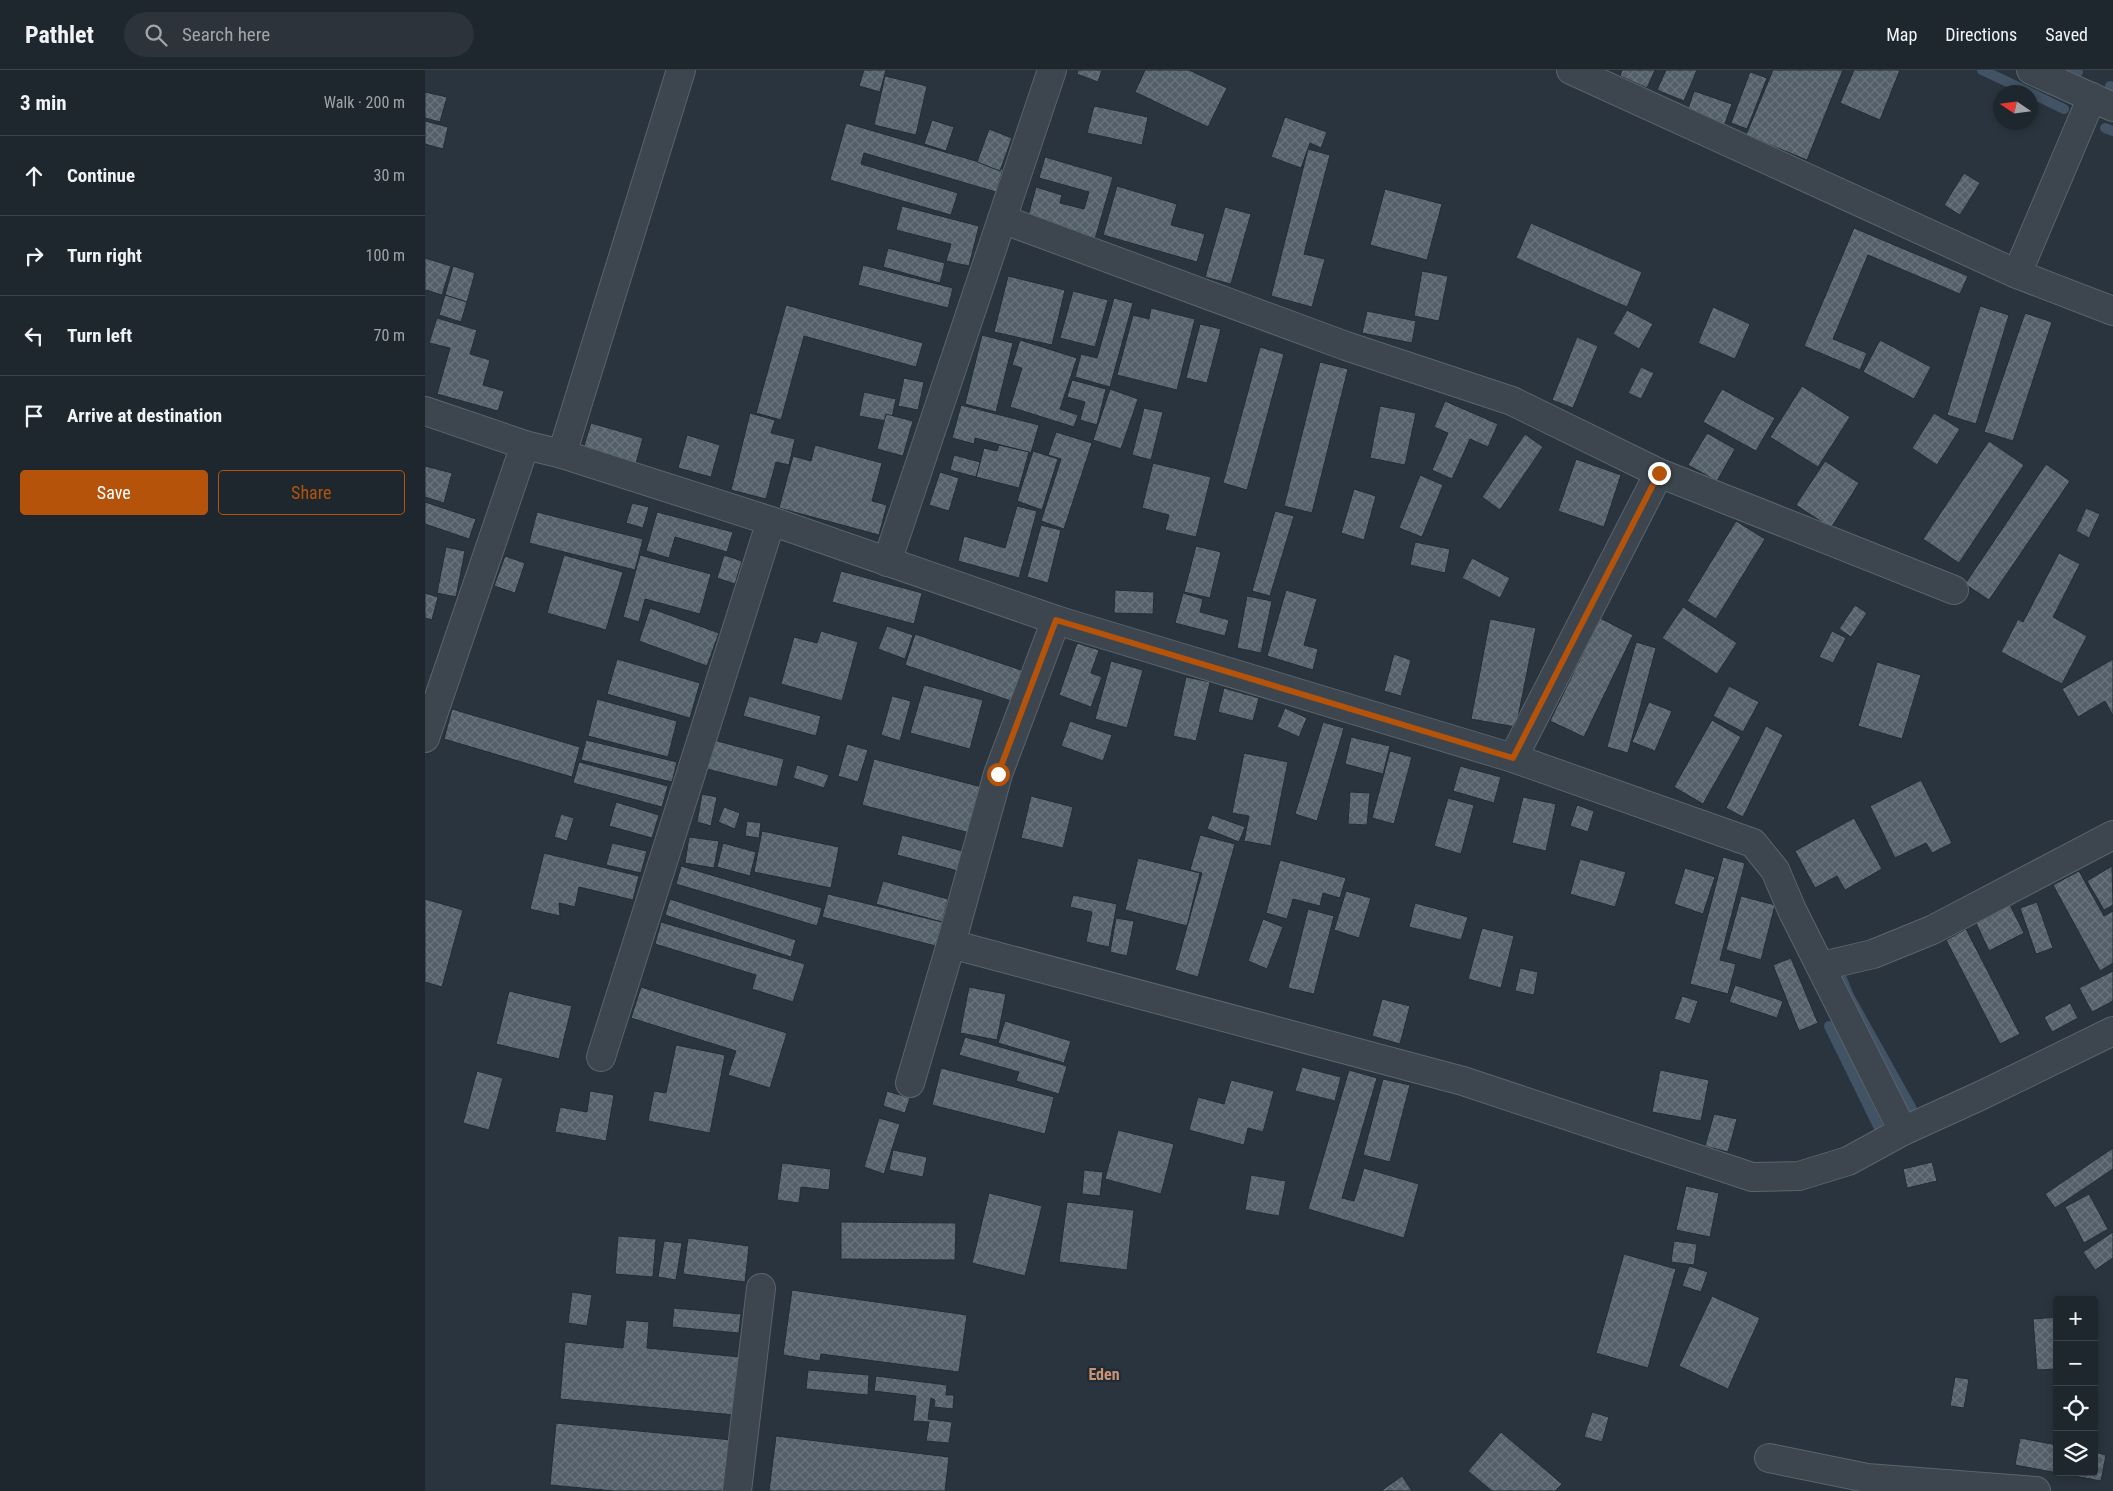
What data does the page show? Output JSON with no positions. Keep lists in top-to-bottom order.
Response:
{
  "districts": ["Eden"],
  "north": "left",
  "page": {
    "header": "Pathlet",
    "search": "Search here",
    "nav": ["Map", "Directions", "Saved"],
    "heading": ["3 min", "Walk · 200 m"],
    "list": [
      ["Continue", "30 m"],
      ["Turn right", "100 m"],
      ["Turn left", "70 m"],
      "Arrive at destination"
    ],
    "buttons": ["Save", "Share"],
    "map_buttons": ["+", "−"]
  }
}
